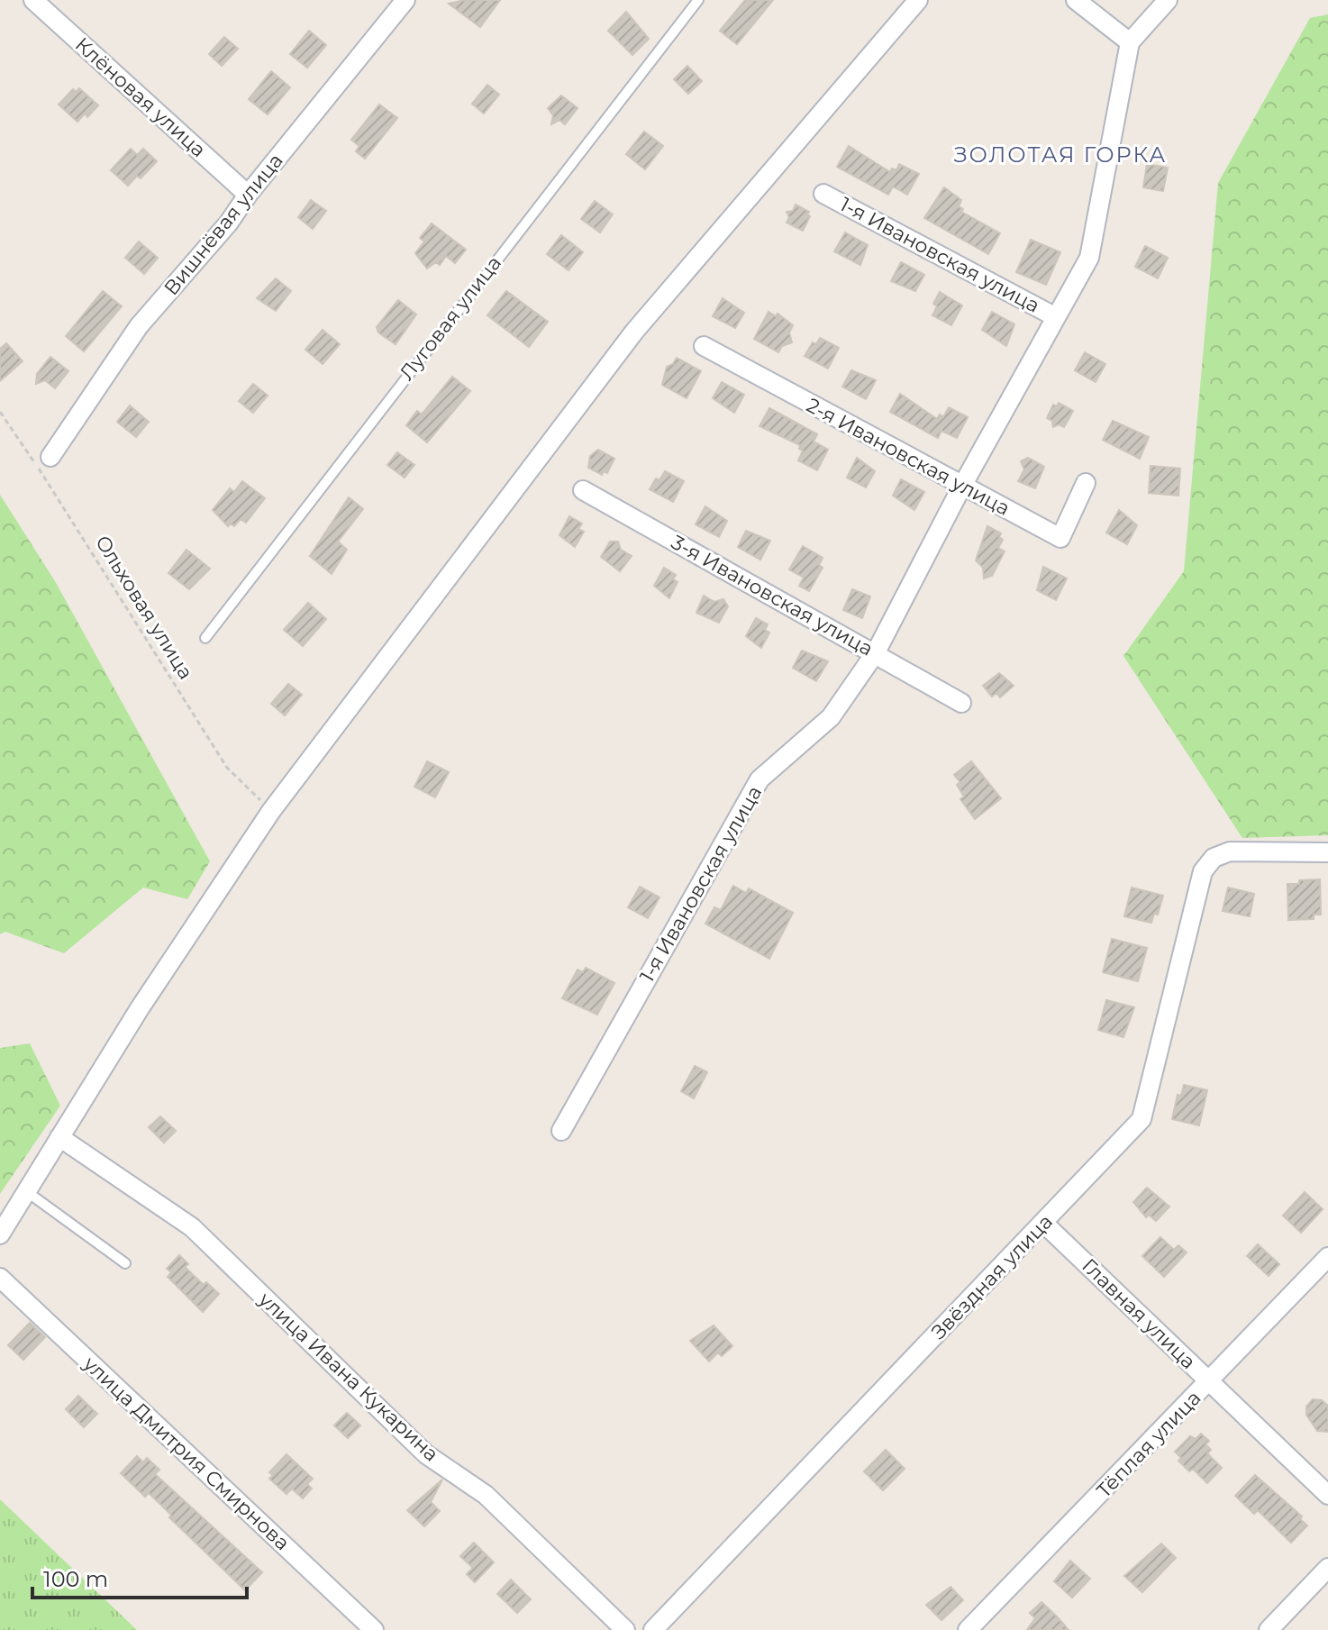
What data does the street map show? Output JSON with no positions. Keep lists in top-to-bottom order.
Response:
{
  "streets": {
    "street": [
      "Клёновая улица",
      "Вишнёвая улица",
      "1-я Ивановская улица",
      "2-я Ивановская улица",
      "3-я Ивановская улица",
      "Звёздная улица",
      "Главная улица",
      "улица Ивана Кукарина",
      "Тёплая улица",
      "улица Дмитрия Смирнова"
    ],
    "lane": ["Луговая улица"],
    "path": ["Ольховая улица"]
  },
  "crossings": [
    ["Клёновая улица", "Вишнёвая улица"],
    ["1-я Ивановская улица", "2-я Ивановская улица"],
    ["1-я Ивановская улица", "3-я Ивановская улица"],
    ["Звёздная улица", "Главная улица"],
    ["Главная улица", "Тёплая улица"]
  ],
  "districts": ["ЗОЛОТАЯ ГОРКА"],
  "scale_bar": "100 m"
}
